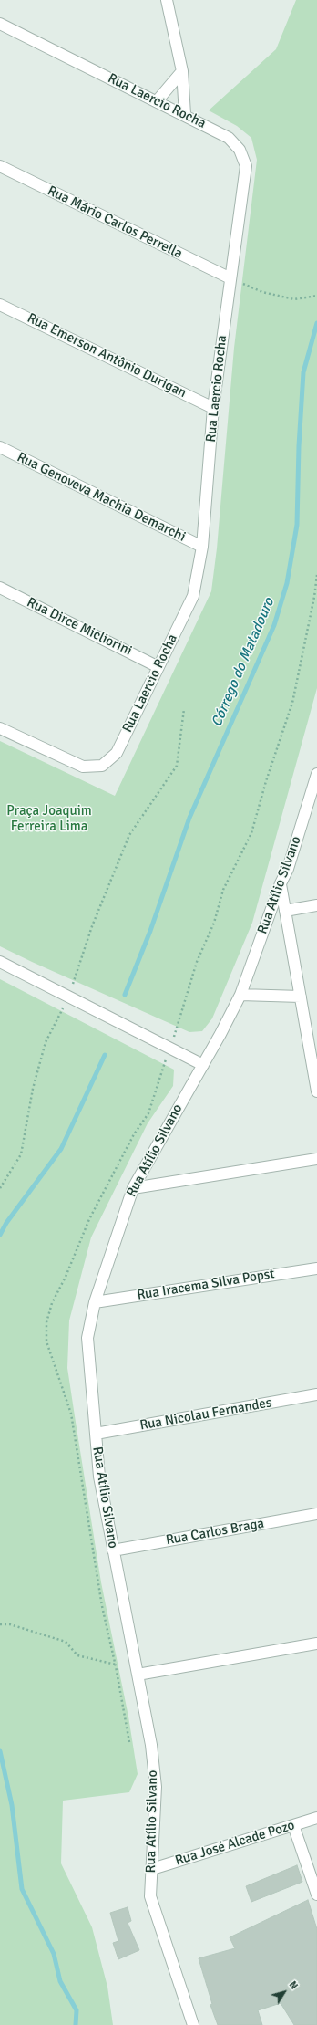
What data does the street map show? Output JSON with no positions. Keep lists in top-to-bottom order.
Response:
{
  "streets": {
    "street": [
      "Rua Laercio Rocha",
      "Rua Mário Carlos Perrella",
      "Rua Emerson Antônio Durigan",
      "Rua Genoveva Machia Demarchi",
      "Rua Dirce Micliorini",
      "Rua Atílio Silvano",
      "Rua Iracema Silva Popst",
      "Rua Nicolau Fernandes",
      "Rua Carlos Braga",
      "Rua José Alcade Pozo"
    ]
  },
  "crossings": [
    ["Rua Laercio Rocha", "Rua Mário Carlos Perrella"],
    ["Rua Laercio Rocha", "Rua Emerson Antônio Durigan"],
    ["Rua Laercio Rocha", "Rua Genoveva Machia Demarchi"],
    ["Rua Laercio Rocha", "Rua Dirce Micliorini"],
    ["Rua Atílio Silvano", "Rua Iracema Silva Popst"],
    ["Rua Atílio Silvano", "Rua Nicolau Fernandes"],
    ["Rua Atílio Silvano", "Rua Carlos Braga"],
    ["Rua Atílio Silvano", "Rua José Alcade Pozo"]
  ],
  "water": ["Córrego do Matadouro"],
  "parks": ["Praça Joaquim Ferreira Lima"],
  "north": "top right"
}
